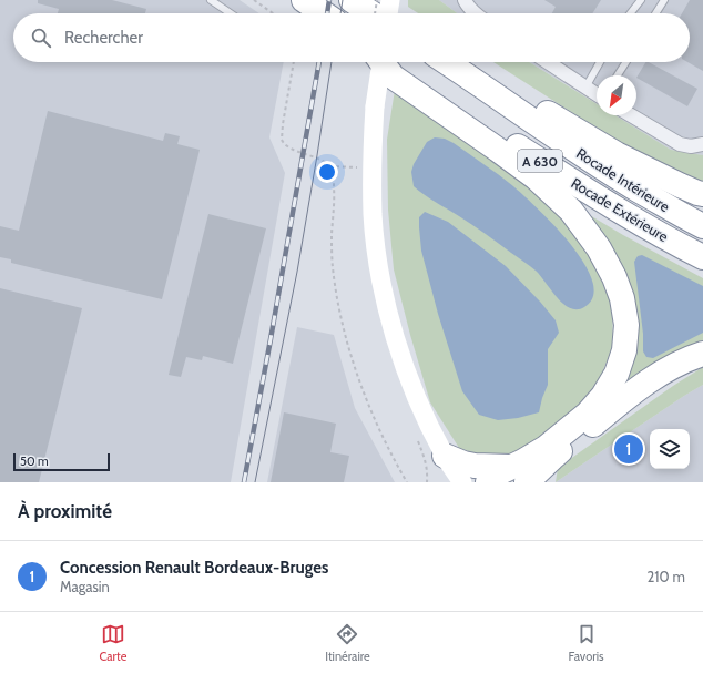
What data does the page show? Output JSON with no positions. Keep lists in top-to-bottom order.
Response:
{
  "streets": {
    "highway": ["A 630", "Rocade Intérieure", "Rocade Extérieure"]
  },
  "scale_bar": "50 m",
  "north": "bottom left",
  "page": {
    "search": "Rechercher",
    "pins": "1",
    "scale": "50 m",
    "heading": "À proximité",
    "list": [
      {
        "mark": "1",
        "name": "Concession Renault Bordeaux-Bruges",
        "note": "Magasin",
        "value": "210 m"
      }
    ],
    "nav": ["Carte", "Itinéraire", "Favoris"]
  }
}
